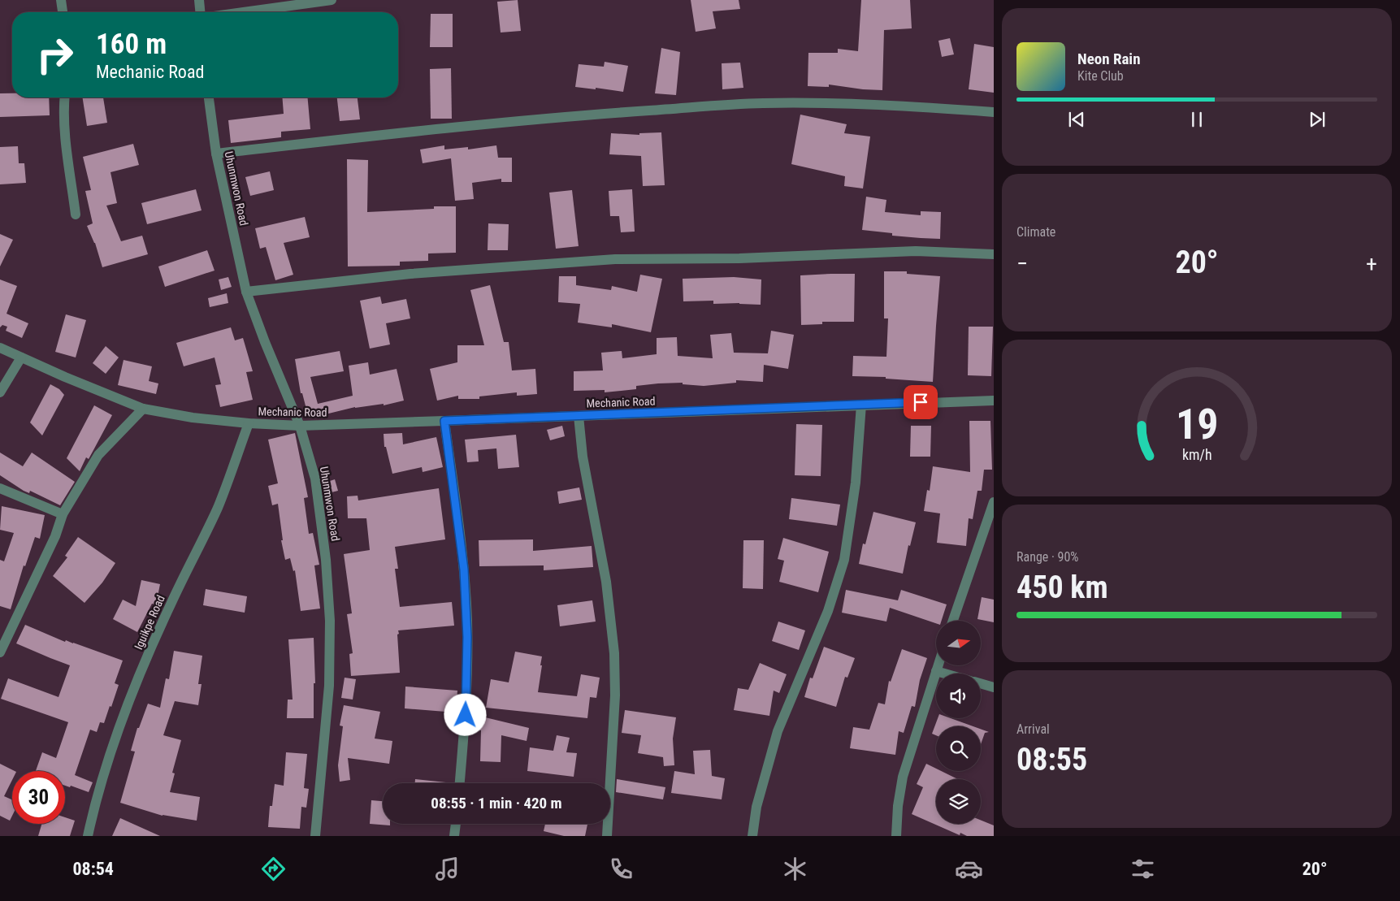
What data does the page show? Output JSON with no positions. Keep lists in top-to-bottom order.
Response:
{
  "streets": {
    "street": ["Uhunmwon Road", "Mechanic Road", "Iguikpe Road"]
  },
  "crossings": [
    ["Uhunmwon Road", "Mechanic Road"],
    ["Mechanic Road", "Iguikpe Road"]
  ],
  "north": "right",
  "page": {
    "turn": ["160 m", "Mechanic Road"],
    "song": ["Neon Rain", "Kite Club"],
    "tile": [
      "Climate",
      ["Range · 90%", "450 km"],
      ["Arrival", "08:55"]
    ],
    "heat": ["−", "20°", "+"],
    "limit": "30",
    "trip": "08:55 · 1 min · 420 m",
    "tabs": ["08:54", "20°"],
    "gauge": ["19", "km/h"]
  }
}
